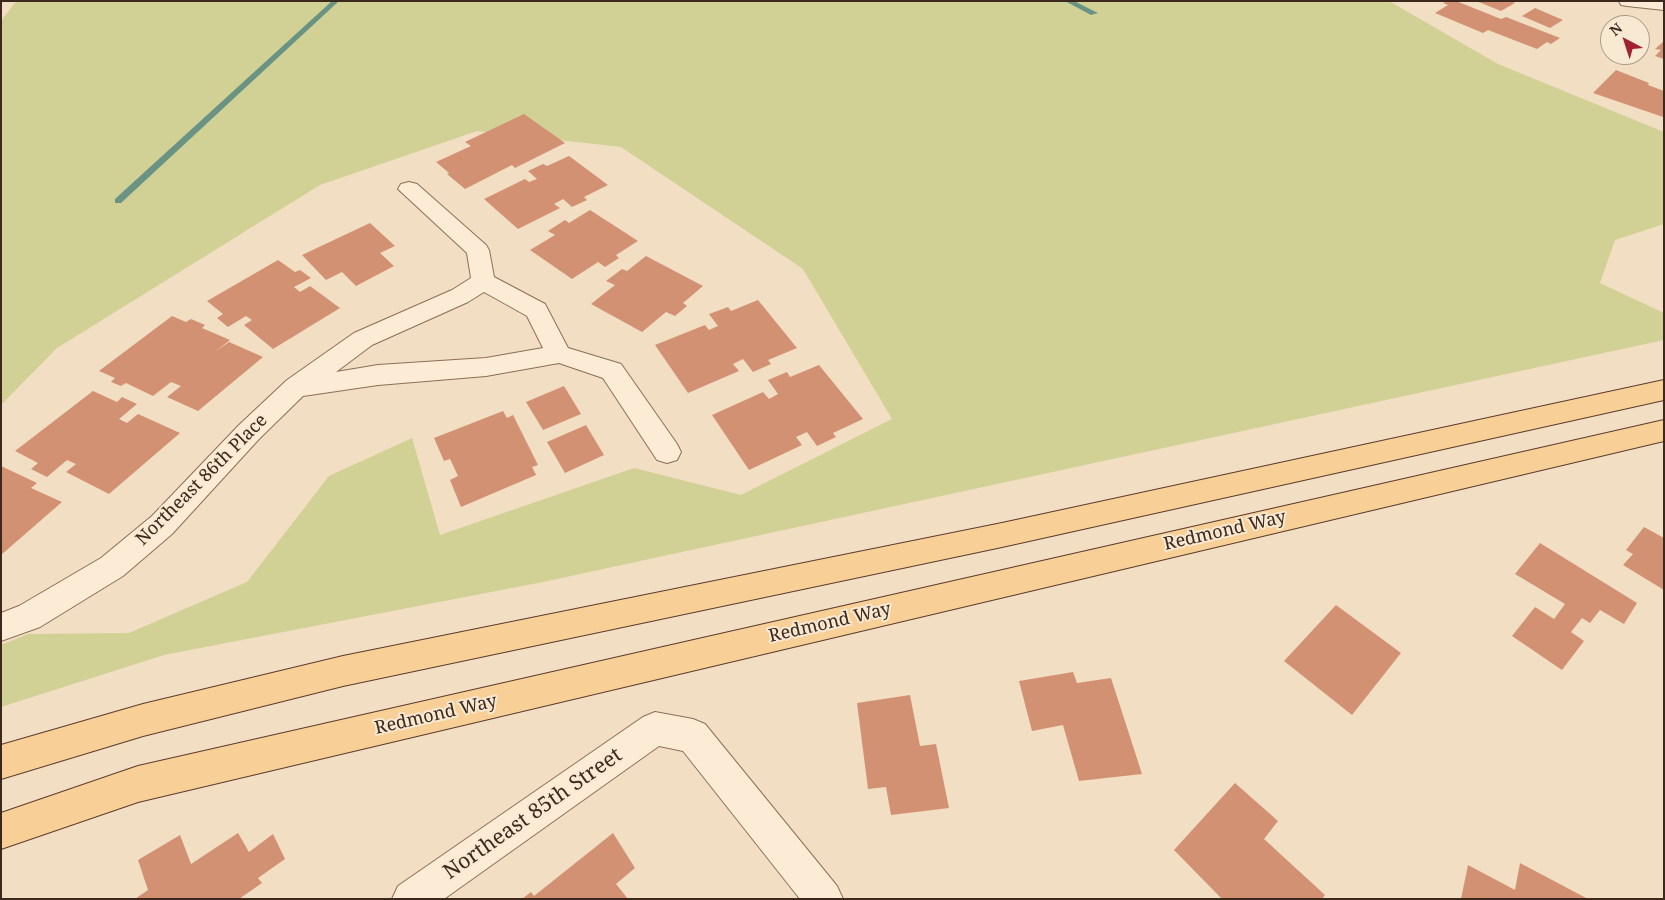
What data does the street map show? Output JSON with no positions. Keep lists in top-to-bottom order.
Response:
{
  "streets": {
    "main road": ["Redmond Way"],
    "street": ["Northeast 86th Place", "Northeast 85th Street"]
  },
  "north": "top left"
}
